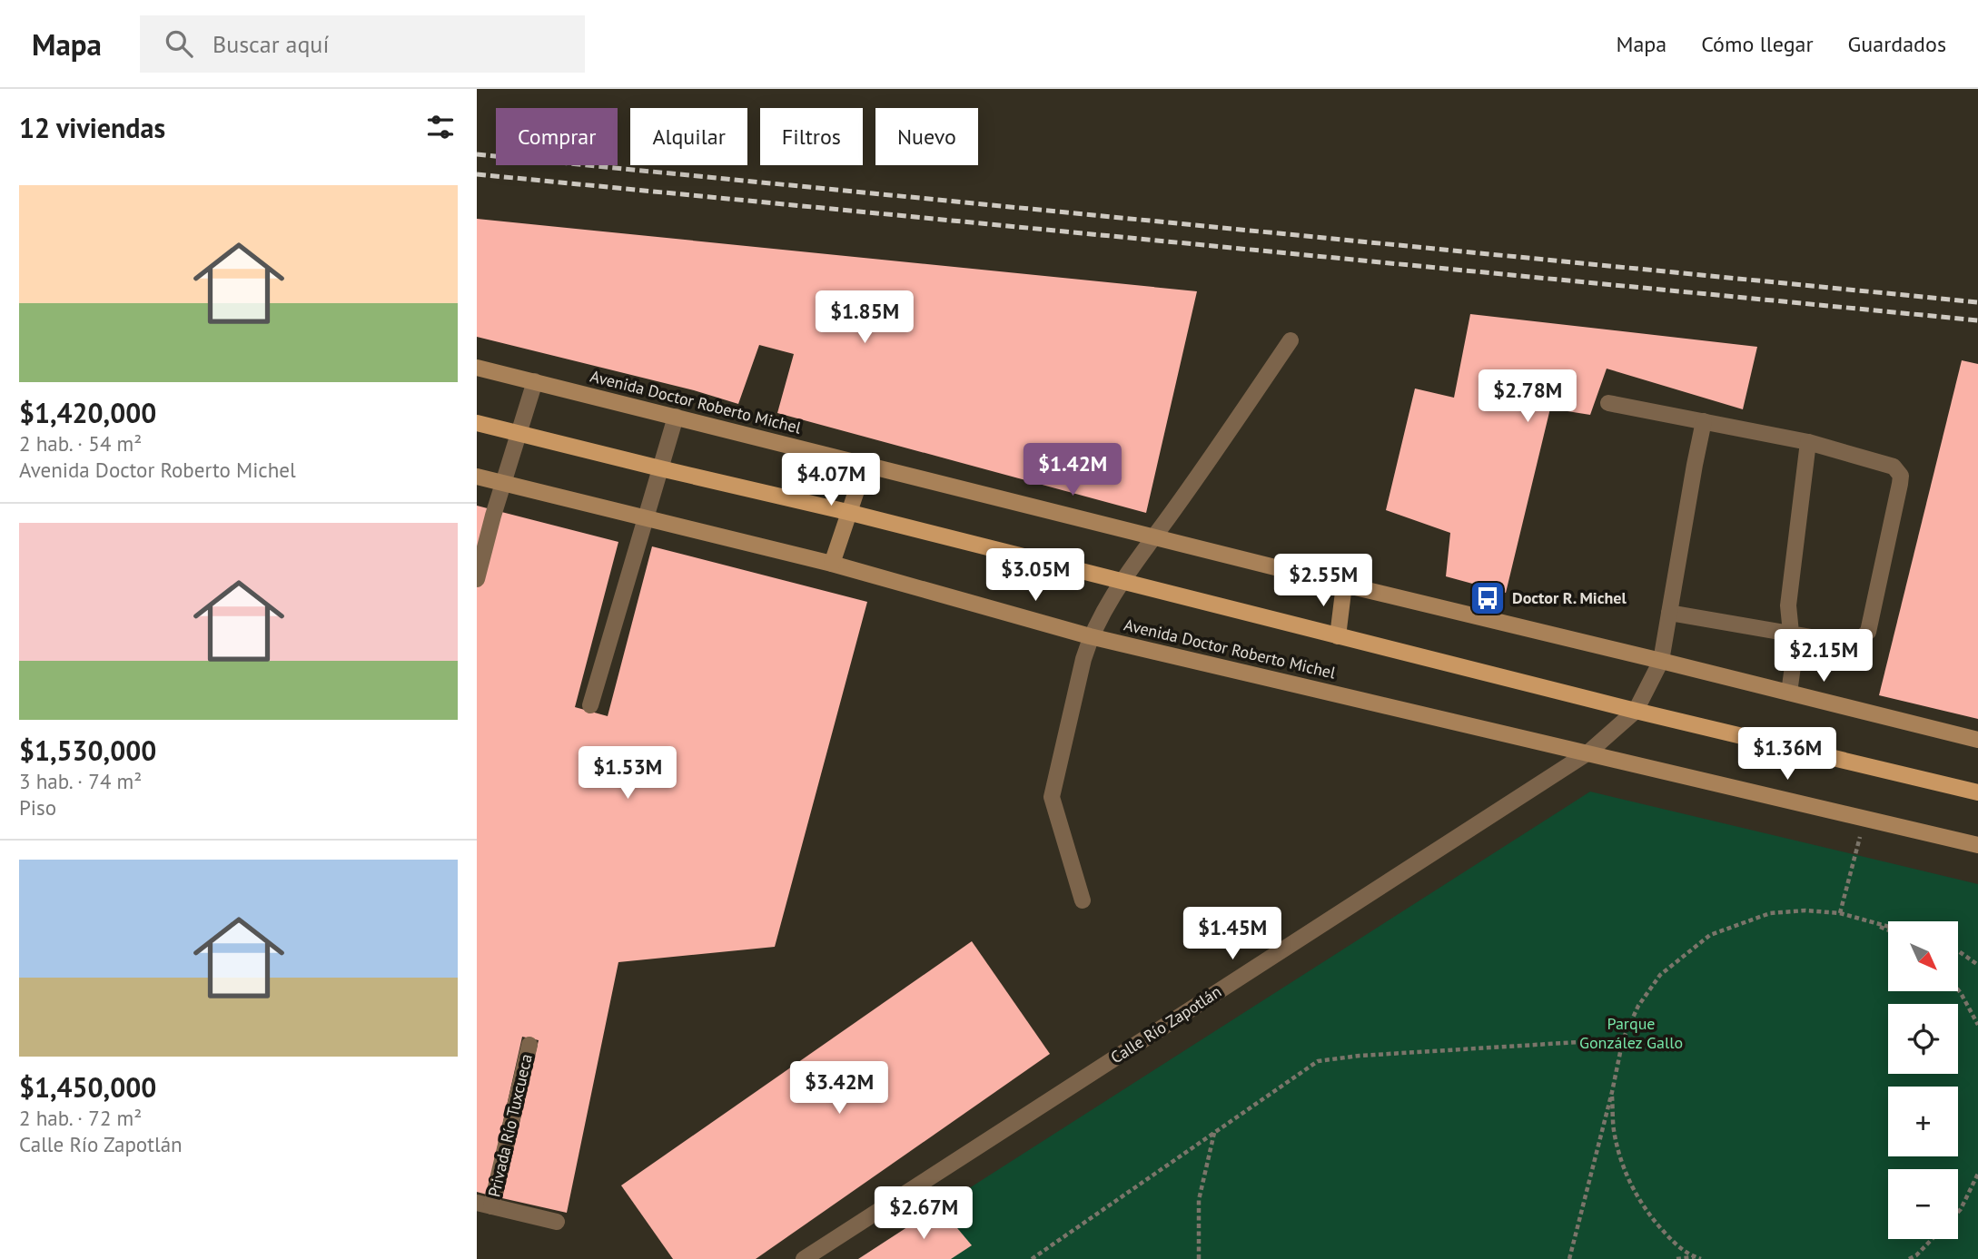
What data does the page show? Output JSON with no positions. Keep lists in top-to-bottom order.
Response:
{
  "streets": {
    "main road": ["Avenida Doctor Roberto Michel"],
    "street": ["Calle Río Zapotlán", "Privada Río Tuxcueca"]
  },
  "crossings": [
    ["Avenida Doctor Roberto Michel", "Calle Río Zapotlán"]
  ],
  "parks": ["Parque González Gallo"],
  "places": {
    "bus stop": ["Doctor R. Michel"]
  },
  "north": "bottom right",
  "page": {
    "header": "Mapa",
    "search": "Buscar aquí",
    "nav": ["Mapa", "Cómo llegar", "Guardados"],
    "heading": "12 viviendas",
    "chip": [
      "Comprar",
      "Alquilar",
      "Filtros",
      "Nuevo"
    ],
    "list": [
      {
        "name": "$1,420,000",
        "note": "2 hab. · 54 m² · Avenida Doctor Roberto Michel"
      },
      {
        "name": "$1,530,000",
        "note": "3 hab. · 74 m² · Piso"
      },
      {
        "name": "$1,450,000",
        "note": "2 hab. · 72 m² · Calle Río Zapotlán"
      }
    ],
    "price": [
      "$1.85M",
      "$2.78M",
      "$1.42M",
      "$4.07M",
      "$3.05M",
      "$2.55M",
      "$2.15M",
      "$1.36M",
      "$1.53M",
      "$1.45M",
      "$3.42M",
      "$2.67M"
    ],
    "map_buttons": ["+", "−"]
  }
}
